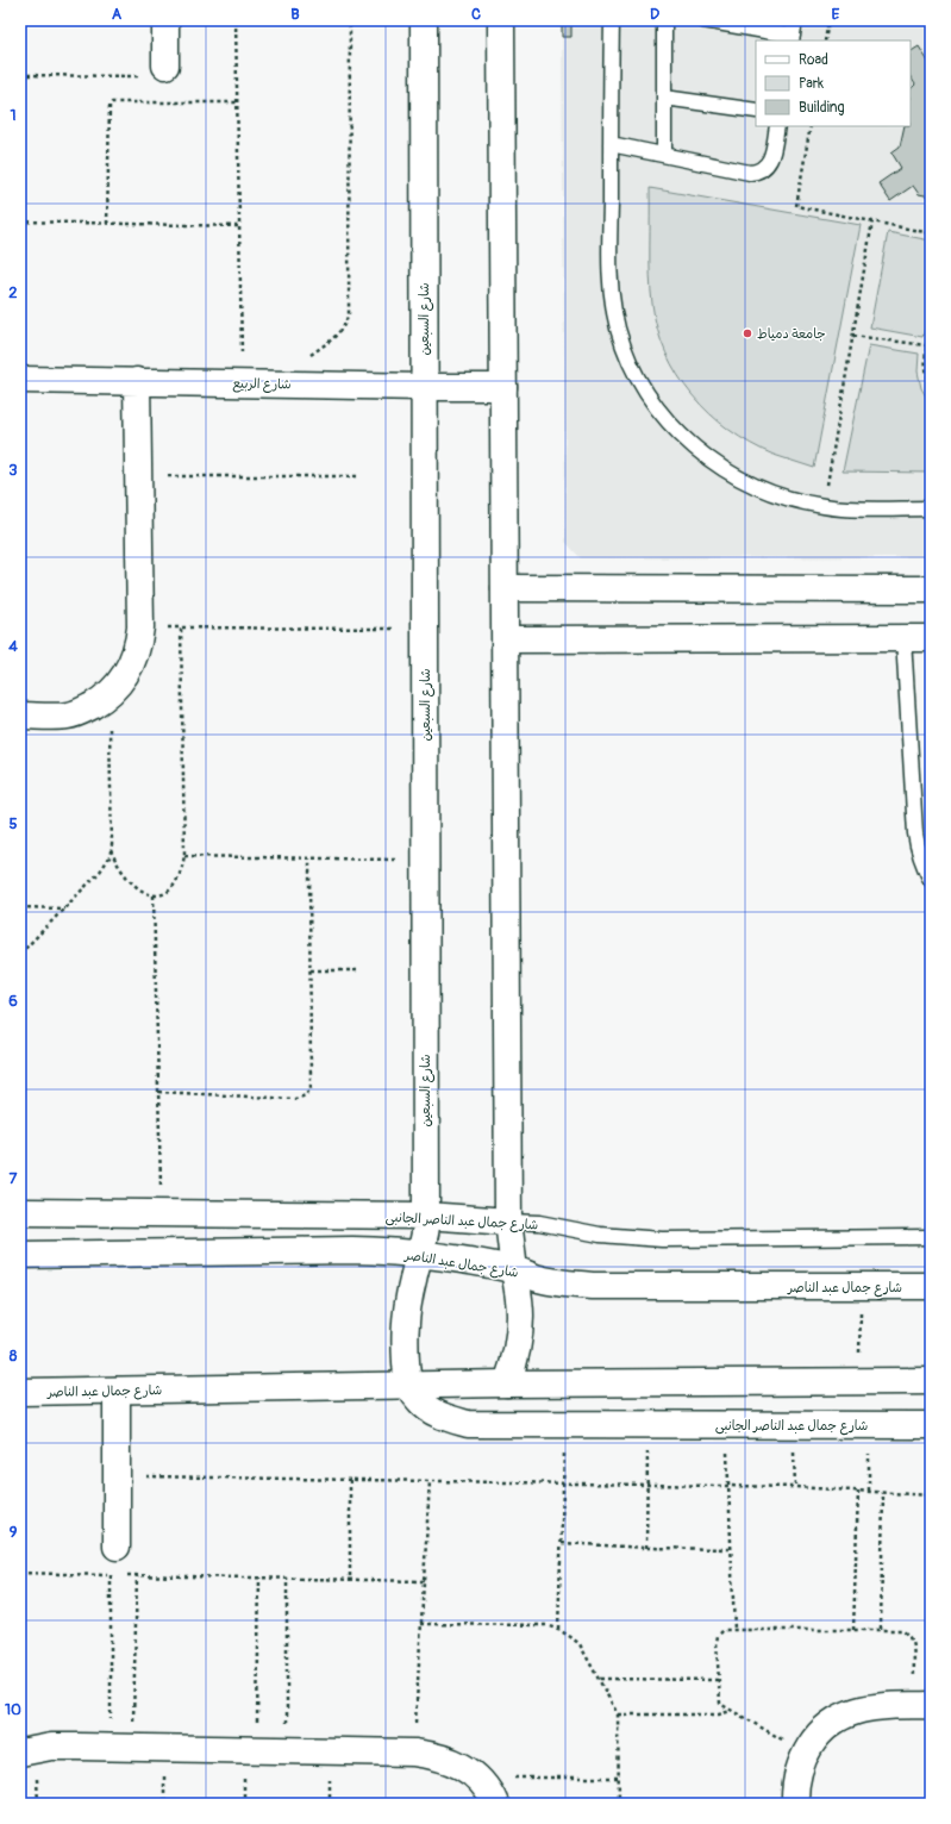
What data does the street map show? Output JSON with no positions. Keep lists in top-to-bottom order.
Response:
{
  "streets": {
    "main road": [
      "شارع السبعين",
      "شارع الربيع",
      "شارع جمال عبد الناصر الجانبى",
      "شارع جمال عبد الناصر"
    ]
  },
  "crossings": [
    ["شارع السبعين", "شارع الربيع"],
    ["شارع السبعين", "شارع جمال عبد الناصر الجانبى"],
    ["شارع السبعين", "شارع جمال عبد الناصر"],
    ["شارع جمال عبد الناصر الجانبى", "شارع جمال عبد الناصر"]
  ],
  "places": ["جامعة دمياط"],
  "legend": ["Road", "Park", "Building"],
  "grid": {
    "columns": [
      "A",
      "B",
      "C",
      "D",
      "E"
    ],
    "rows": [
      "1",
      "2",
      "3",
      "4",
      "5",
      "6",
      "7",
      "8",
      "9",
      "10"
    ]
  }
}
